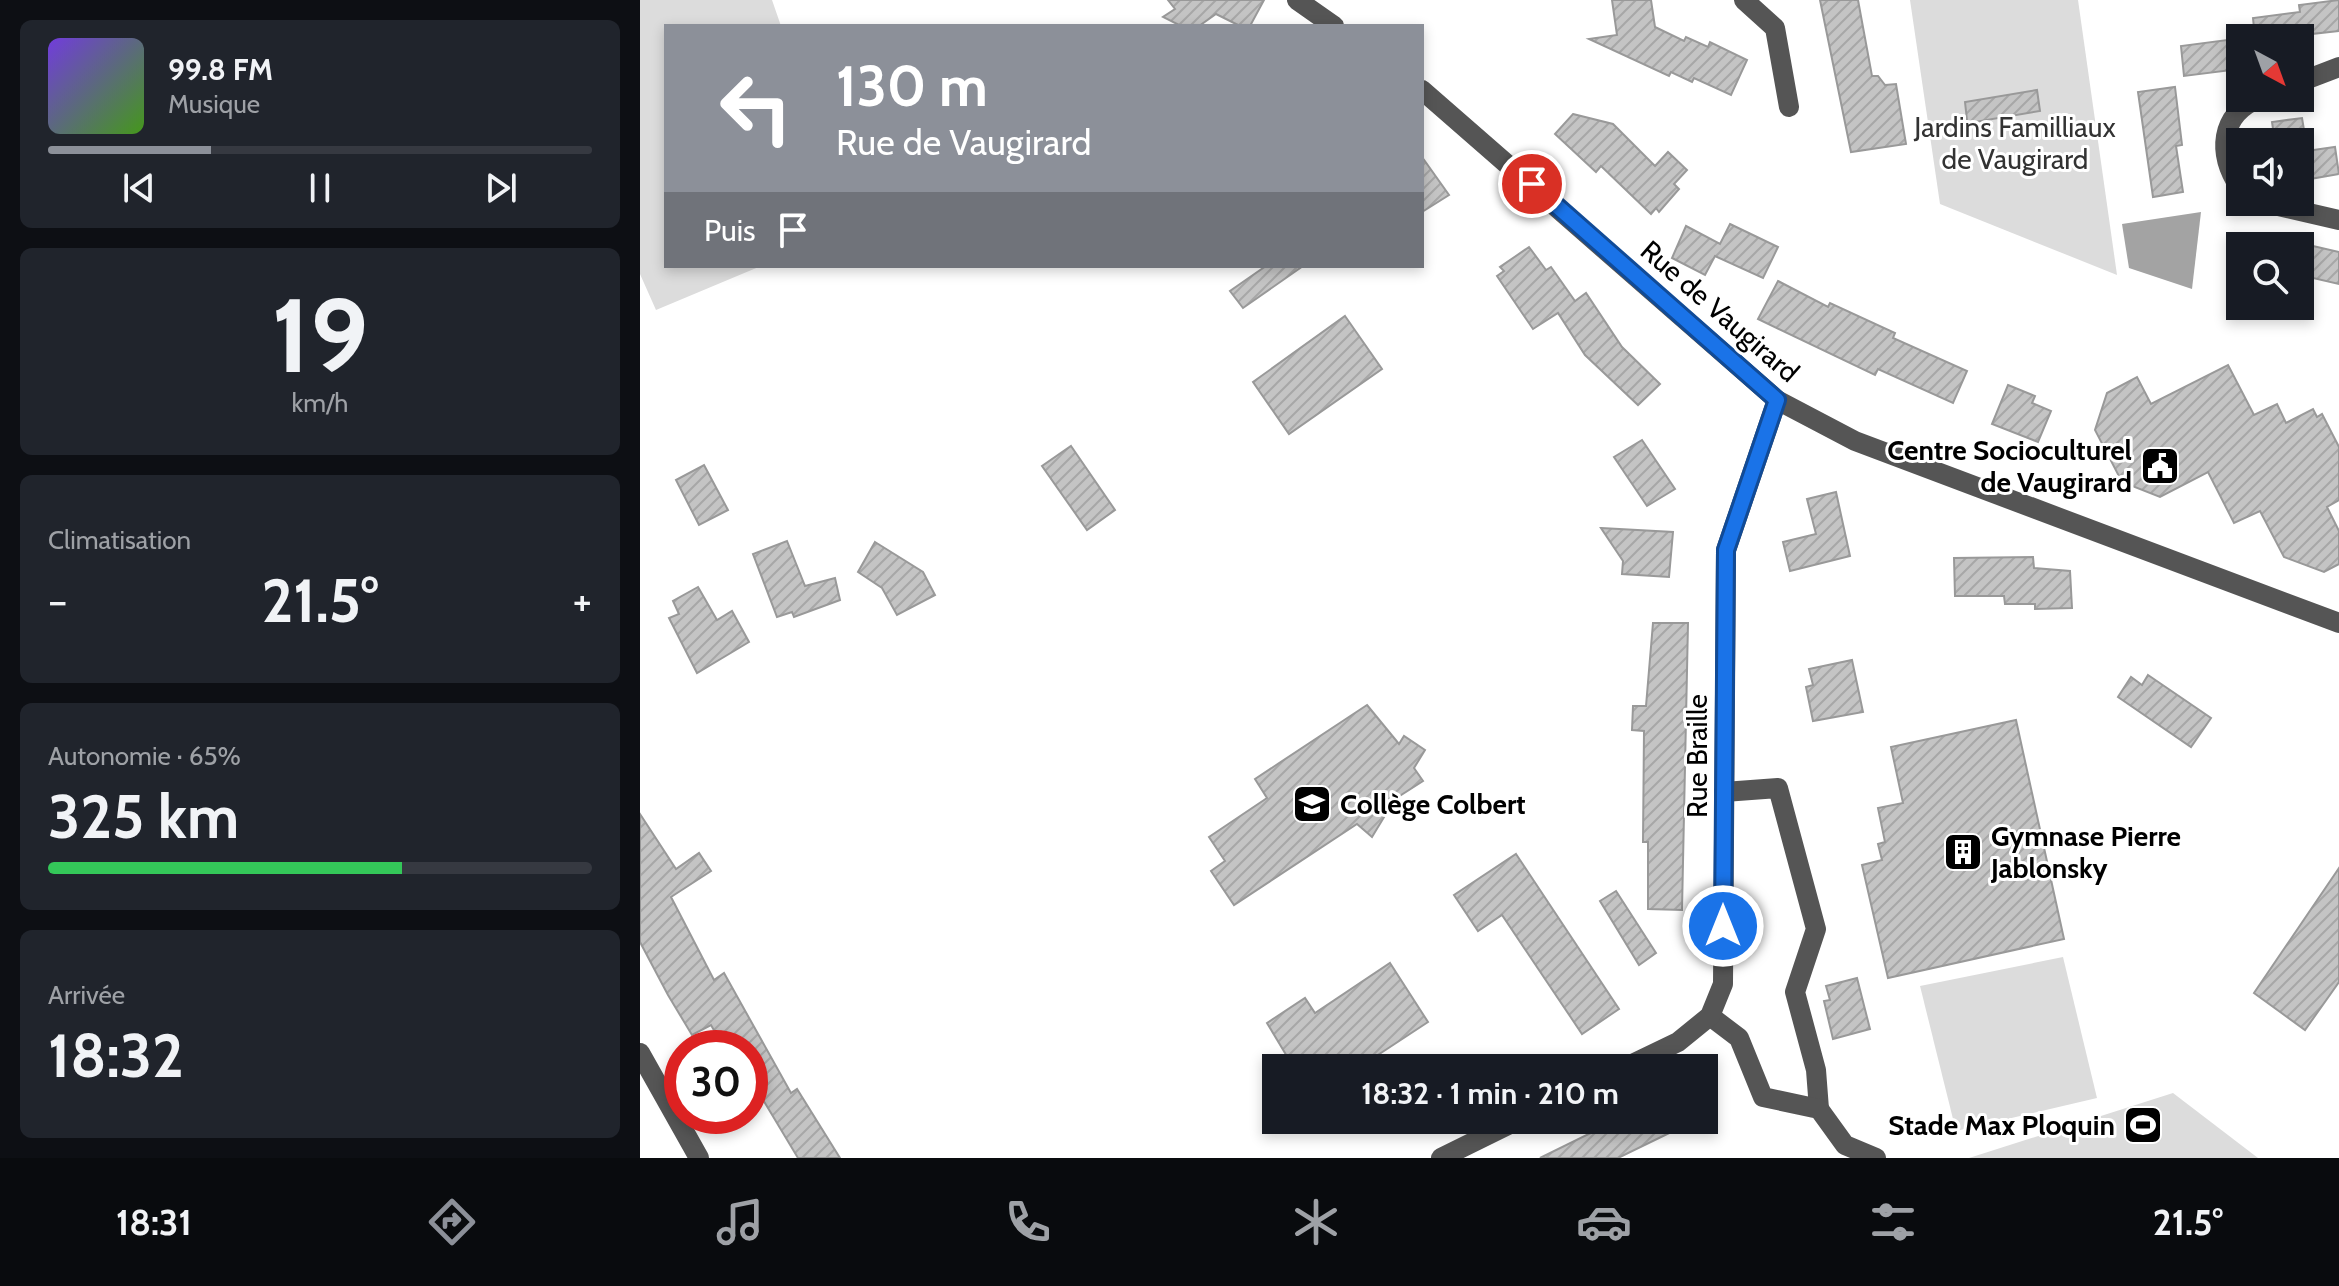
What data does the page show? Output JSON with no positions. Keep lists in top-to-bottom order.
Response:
{
  "streets": {
    "street": ["Rue de Vaugirard", "Rue Braille"]
  },
  "crossings": [
    ["Rue de Vaugirard", "Rue Braille"]
  ],
  "parks": ["Jardins Familliaux de Vaugirard"],
  "places": {
    "public building": ["Centre Socioculturel de Vaugirard"],
    "school or university": ["Collège Colbert"],
    "building": ["Gymnase Pierre Jablonsky"],
    "sports": ["Stade Max Ploquin"]
  },
  "north": "bottom right",
  "page": {
    "turn": ["130 m", "Rue de Vaugirard"],
    "song": ["99.8 FM", "Musique"],
    "then": "Puis",
    "tile": [
      ["19", "km/h"],
      "Climatisation",
      ["Autonomie · 65%", "325 km"],
      ["Arrivée", "18:32"]
    ],
    "heat": ["−", "21.5°", "+"],
    "limit": "30",
    "trip": "18:32 · 1 min · 210 m",
    "tabs": ["18:31", "21.5°"]
  }
}
